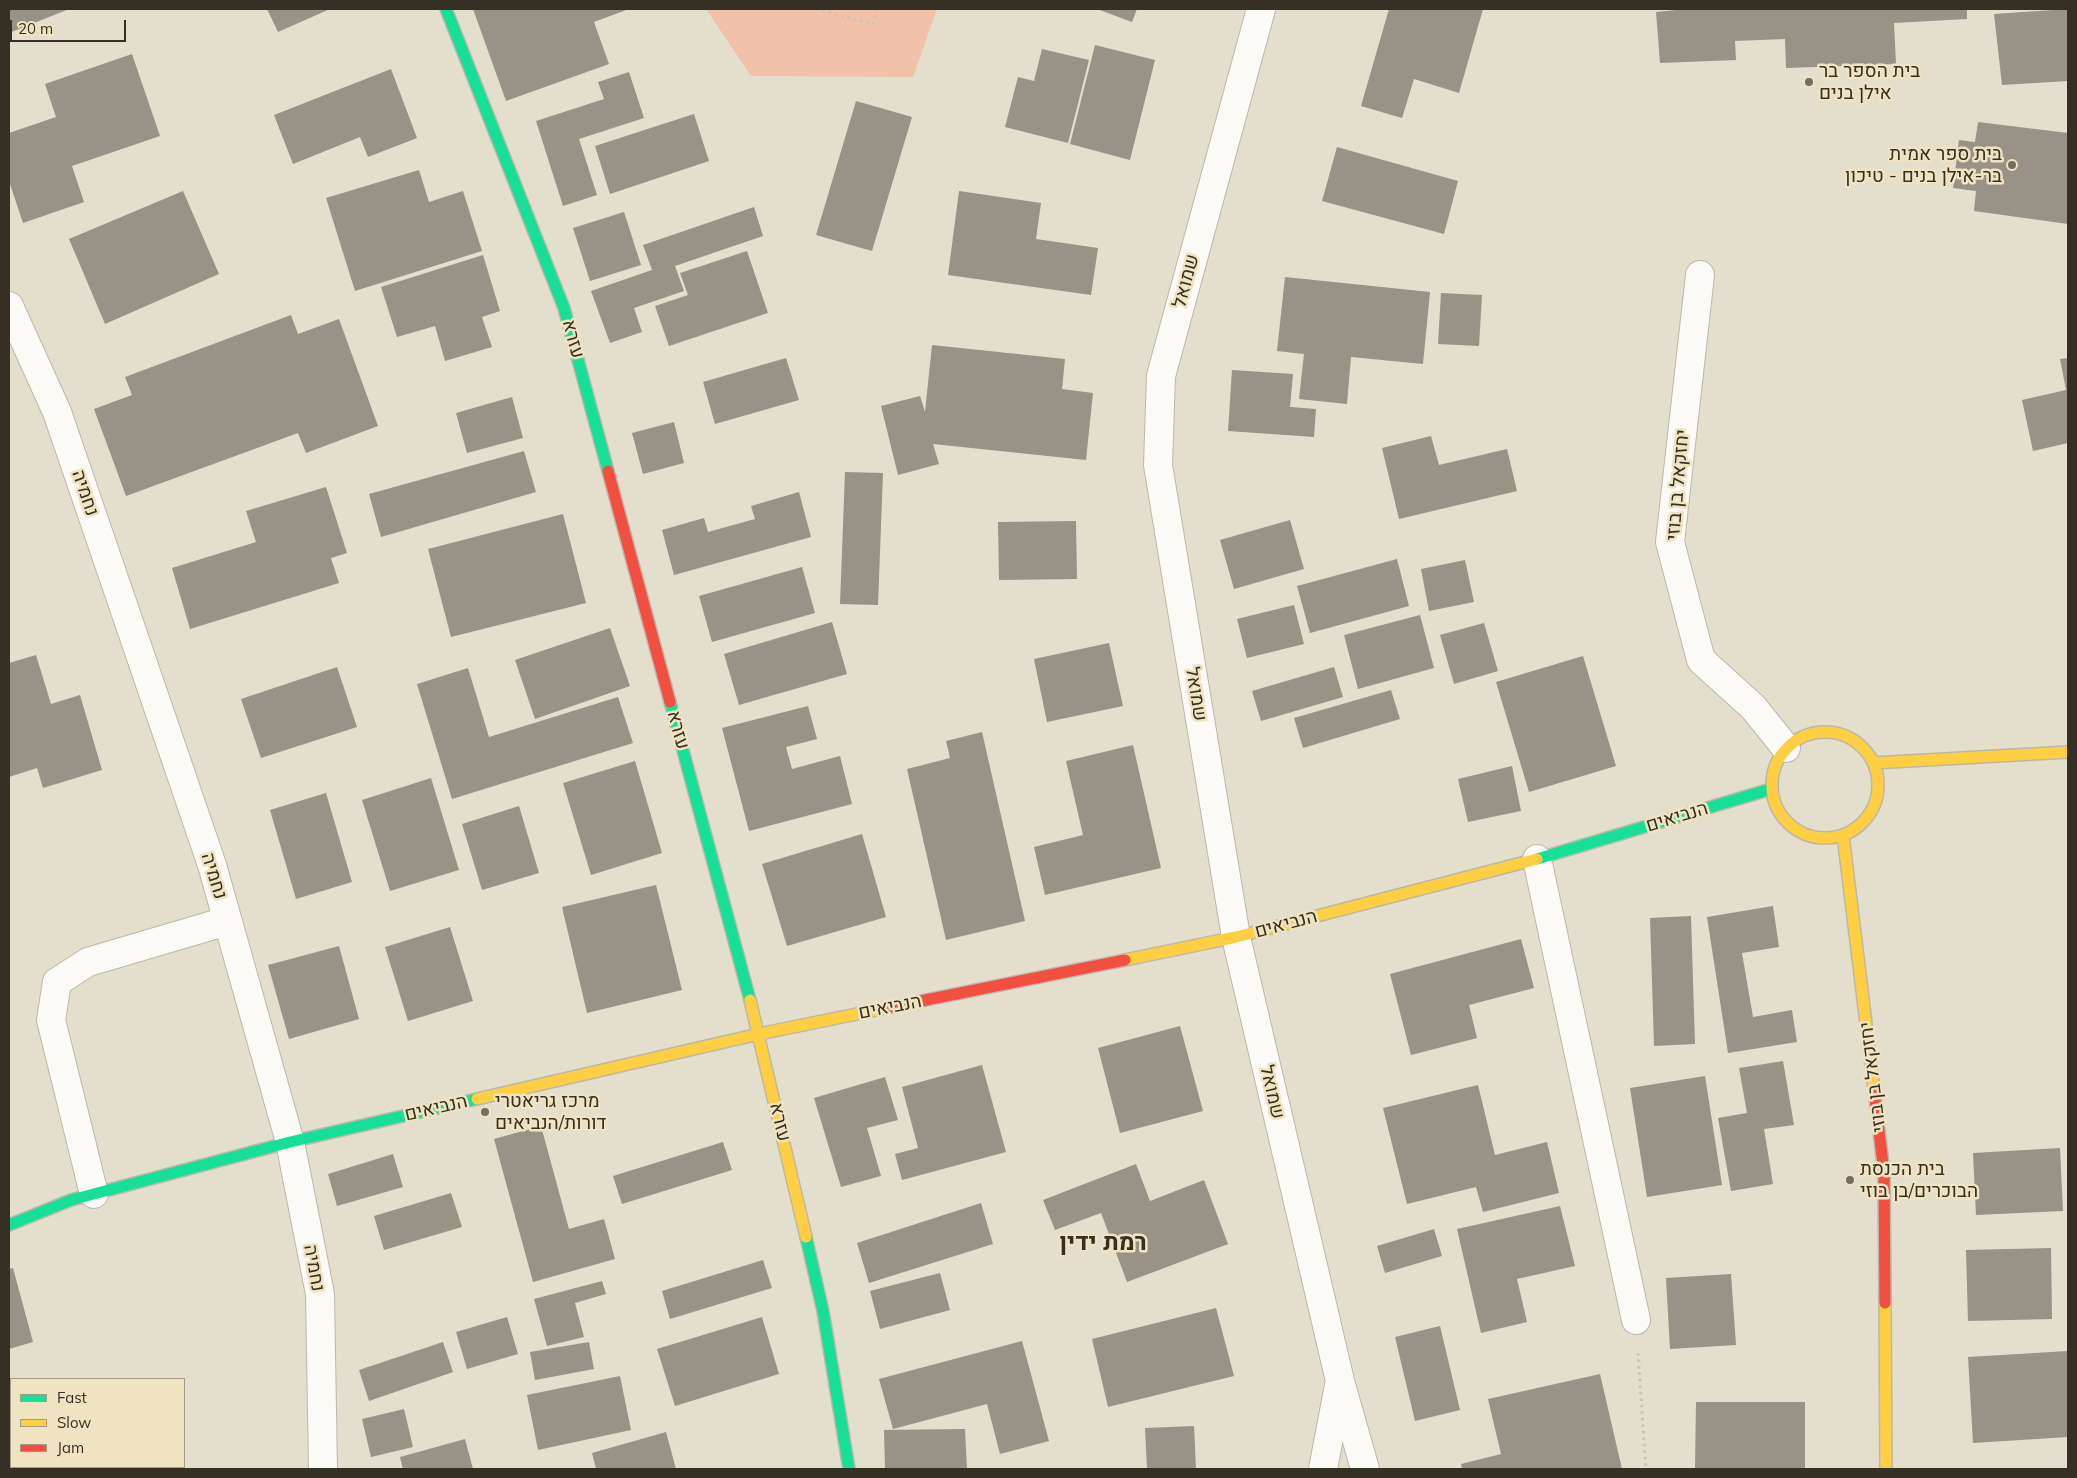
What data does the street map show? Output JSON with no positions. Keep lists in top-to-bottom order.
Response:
{
  "streets": {
    "street": [
      "שמואל",
      "עזרא",
      "יחזקאל בן בוזי",
      "נחמיה",
      "הנביאים"
    ]
  },
  "crossings": [
    ["שמואל", "הנביאים"],
    ["עזרא", "הנביאים"],
    ["יחזקאל בן בוזי", "הנביאים"],
    ["נחמיה", "הנביאים"]
  ],
  "districts": ["רמת ידין"],
  "places": [
    "בית הספר בר אילן בנים",
    "בית ספר אמית בר-אילן בנים - טיכון",
    "מרכז גריאטרי דורות/הנביאים",
    "בית הכנסת הבוכרים/בן בוזי"
  ],
  "legend": ["Fast", "Slow", "Jam"],
  "scale_bar": "20 m"
}
